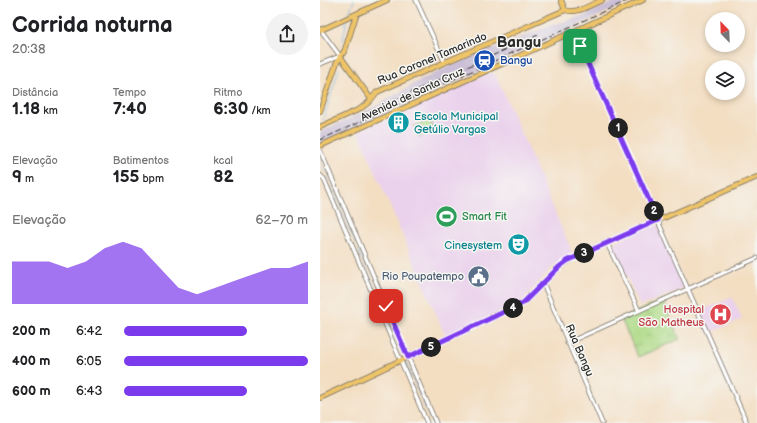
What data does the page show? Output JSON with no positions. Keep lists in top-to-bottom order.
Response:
{
  "streets": {
    "main road": ["Rua Coronel Tamarindo", "Avenida de Santa Cruz"],
    "street": ["Rua Bangu"]
  },
  "districts": ["Bangu"],
  "places": {
    "station": ["Bangu"],
    "building": ["Escola Municipal Getúlio Vargas"],
    "sports": ["Smart Fit"],
    "theatre": ["Cinesystem"],
    "public building": ["Rio Poupatempo"],
    "hospital": ["Hospital São Matheus"]
  },
  "north": "top left",
  "page": {
    "heading": ["Corrida noturna", "20:38"],
    "stats": [
      ["Distância", "1.18 km"],
      ["Tempo", "7:40"],
      ["Ritmo", "6:30 /km"],
      ["Elevação", "9 m"],
      ["Batimentos", "155 bpm"],
      ["kcal", "82"]
    ],
    "pins": [
      "1",
      "2",
      "3",
      "4",
      "5"
    ],
    "chart": ["Elevação", "62–70 m"],
    "list": [
      {
        "name": "200 m",
        "note": "6:42"
      },
      {
        "name": "400 m",
        "note": "6:05"
      },
      {
        "name": "600 m",
        "note": "6:43"
      }
    ]
  }
}
